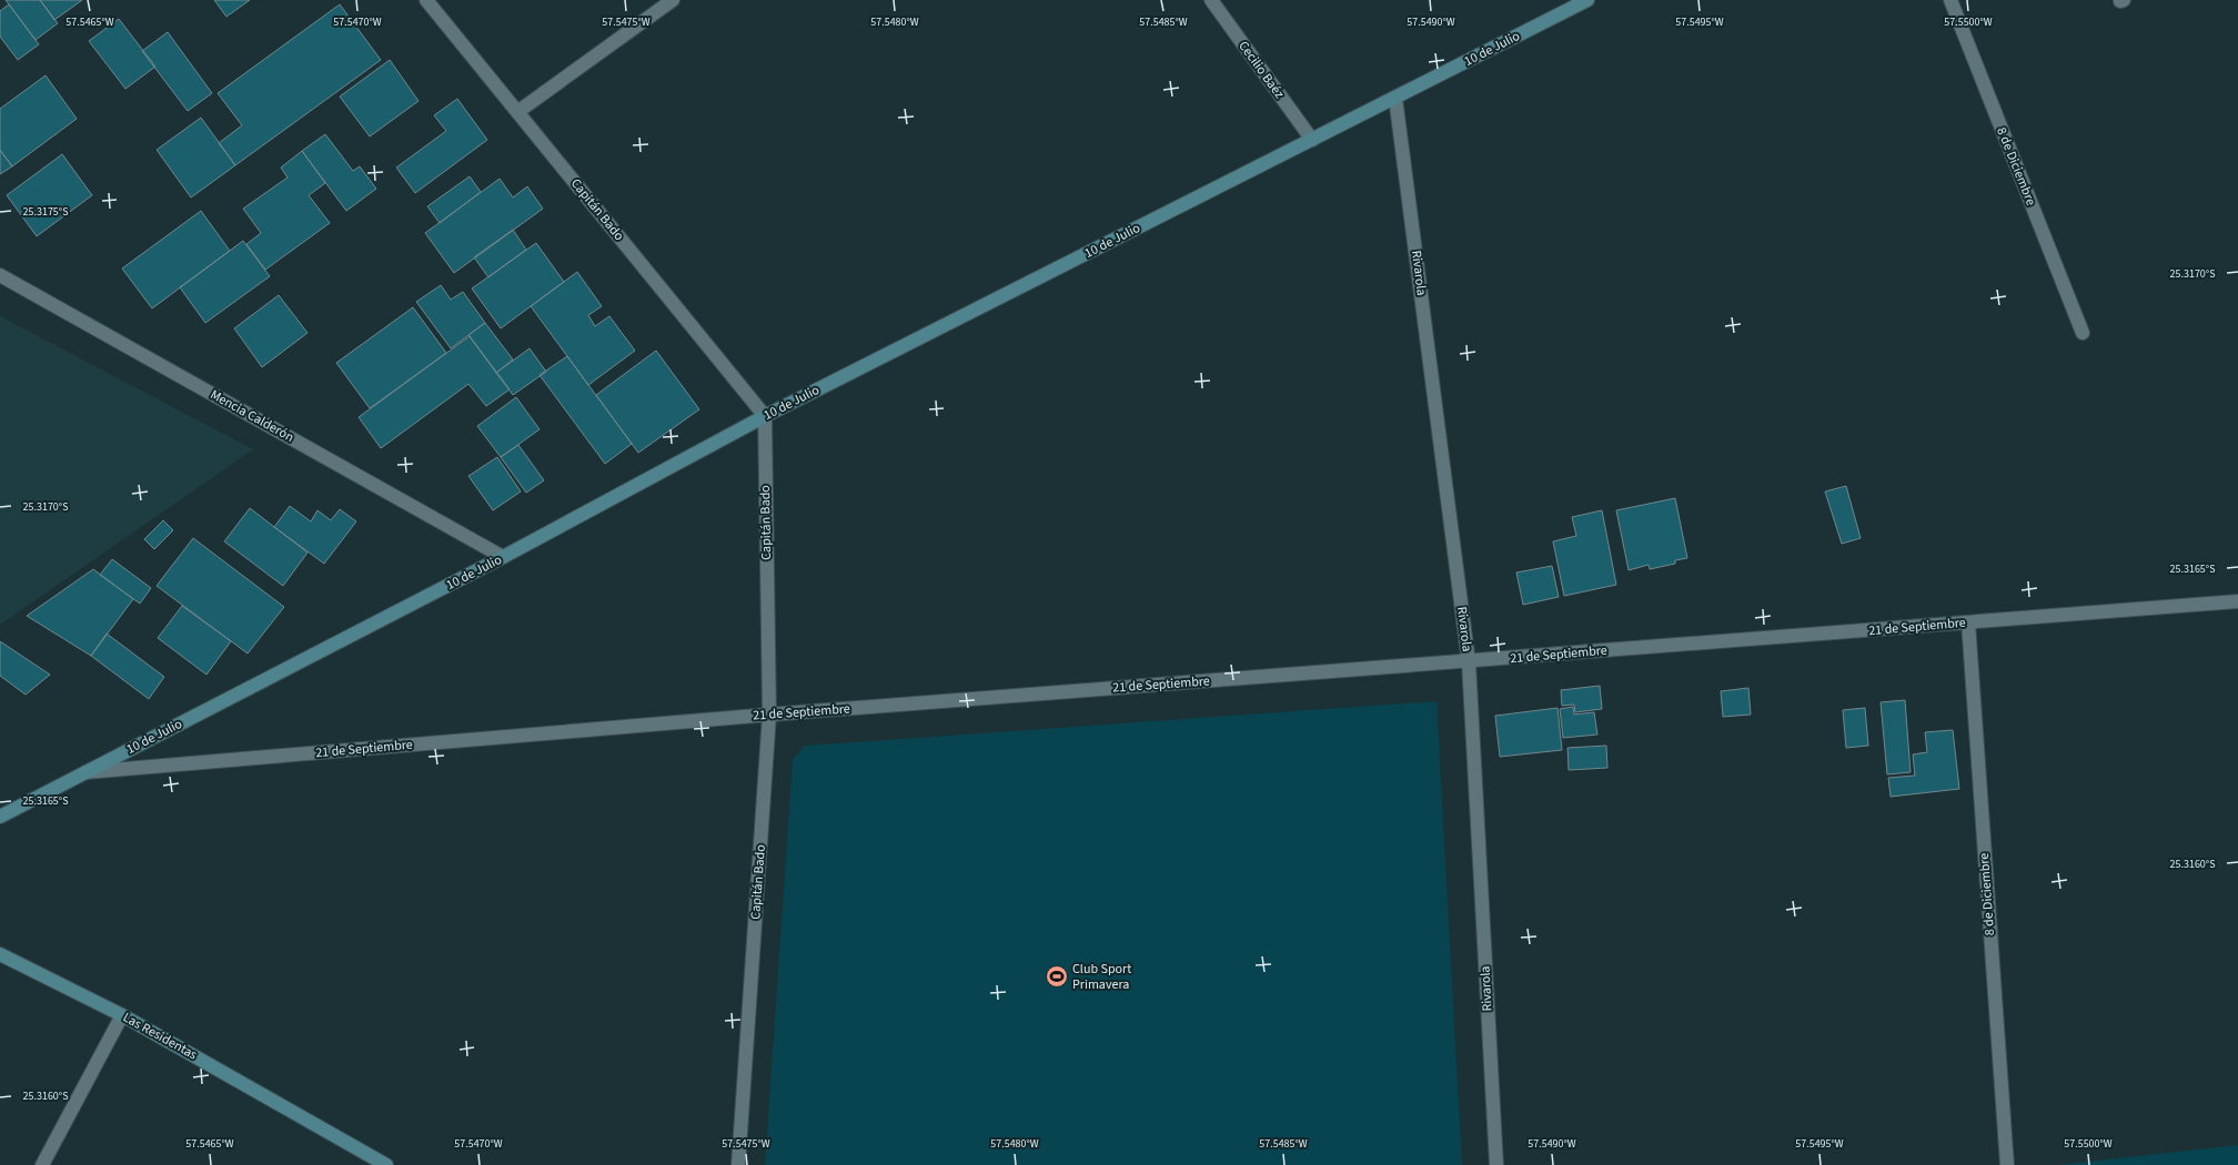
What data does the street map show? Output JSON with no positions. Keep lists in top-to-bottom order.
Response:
{
  "streets": {
    "main road": ["10 de Julio", "Las Residentas"],
    "street": [
      "Cecilio Baéz",
      "8 de Diciembre",
      "Capitán Bado",
      "Rivarola",
      "Mencia Calderón",
      "21 de Septiembre"
    ]
  },
  "crossings": [
    ["10 de Julio", "Cecilio Baéz"],
    ["10 de Julio", "Capitán Bado"],
    ["10 de Julio", "Rivarola"],
    ["10 de Julio", "Mencia Calderón"],
    ["10 de Julio", "21 de Septiembre"],
    ["8 de Diciembre", "21 de Septiembre"],
    ["Capitán Bado", "21 de Septiembre"],
    ["Rivarola", "21 de Septiembre"]
  ],
  "places": {
    "sports": ["Club Sport Primavera"]
  },
  "coordinates": [
    "57.5465°W",
    "57.5470°W",
    "57.5475°W",
    "57.5480°W",
    "57.5485°W",
    "57.5490°W",
    "57.5495°W",
    "57.5500°W",
    "25.3175°S",
    "25.3170°S",
    "25.3165°S",
    "25.3160°S"
  ]
}
